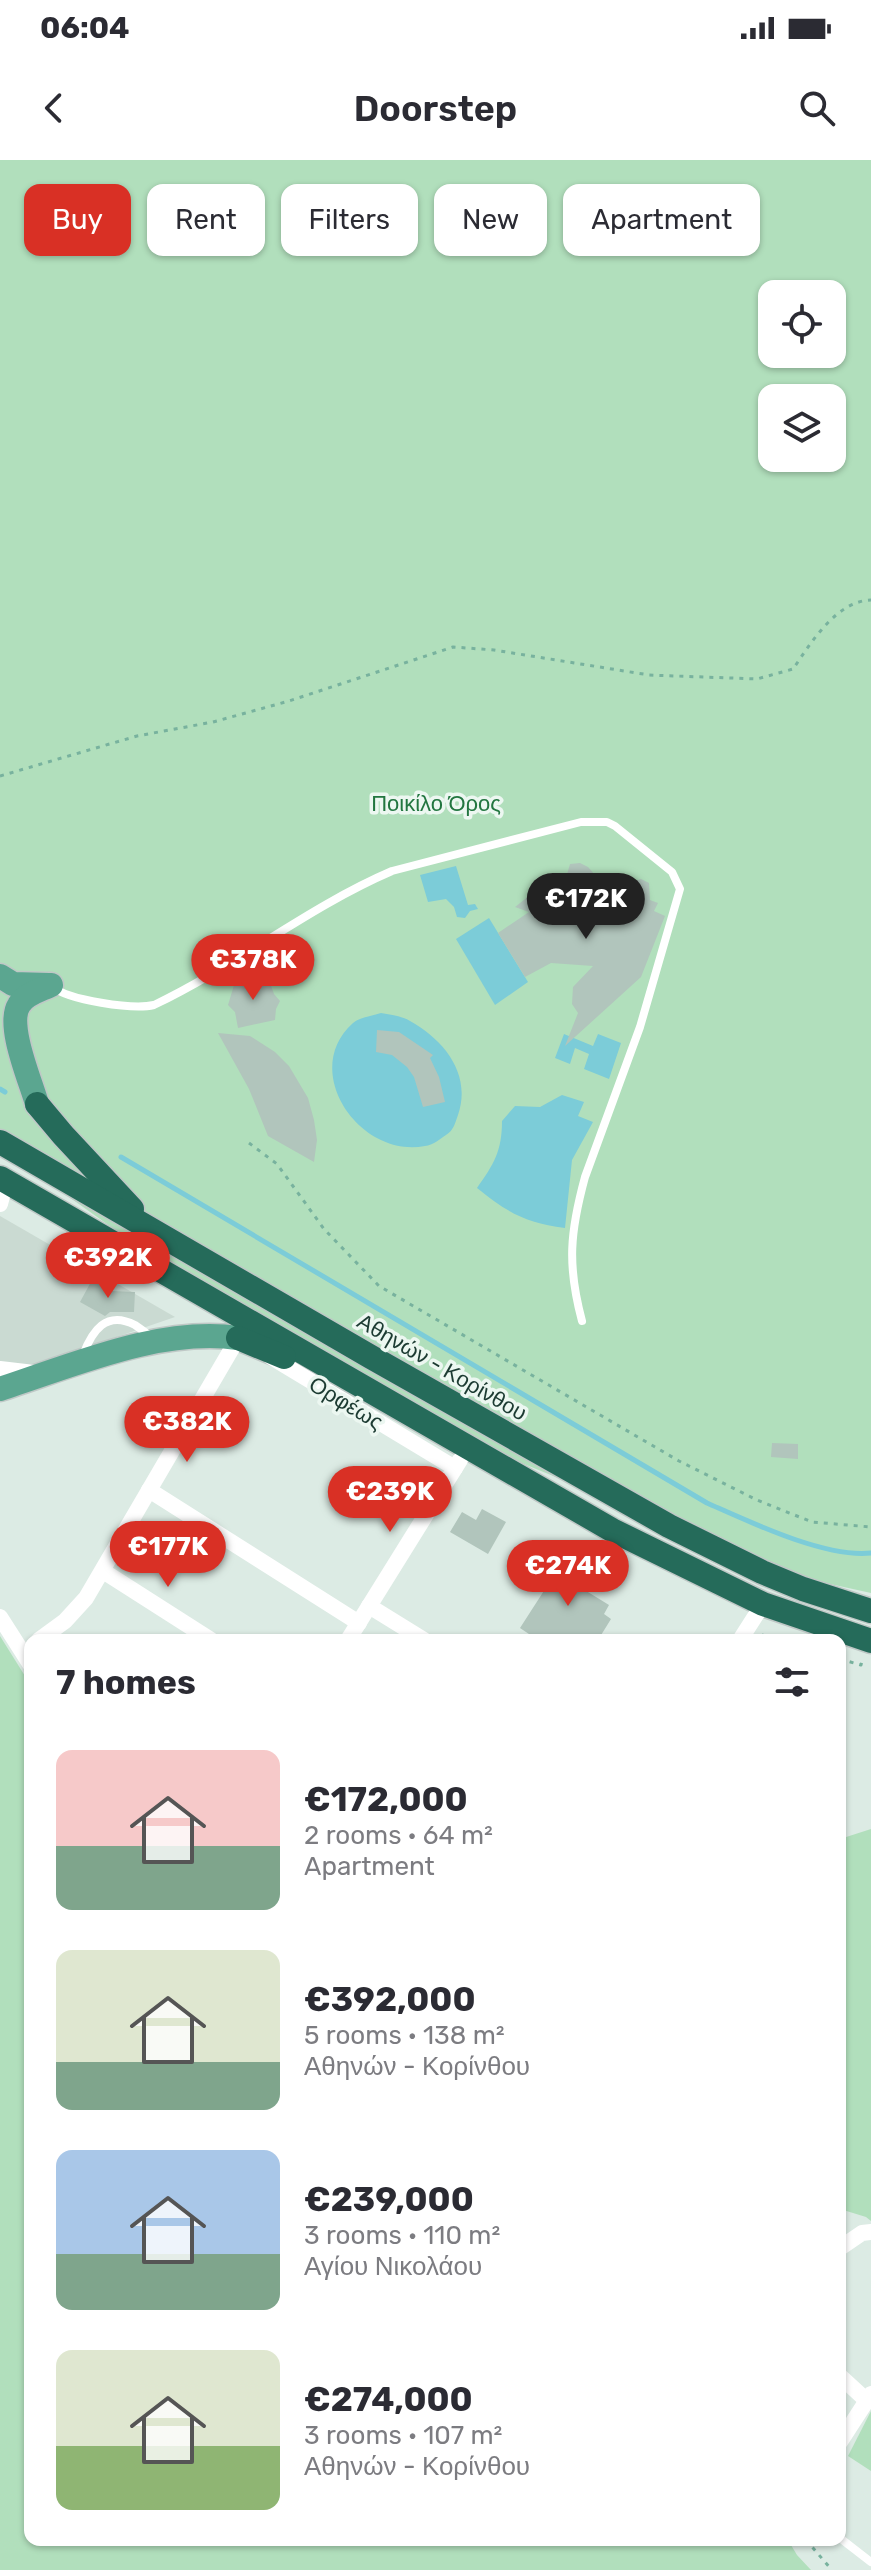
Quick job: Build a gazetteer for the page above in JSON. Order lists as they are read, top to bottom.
{
  "streets": {
    "highway": ["Αθηνών - Κορίνθου"],
    "street": ["Ορφέως"]
  },
  "parks": ["Ποικίλο Όρος"],
  "page": {
    "status": "06:04",
    "header": "Doorstep",
    "chip": [
      "Buy",
      "Rent",
      "Filters",
      "New",
      "Apartment"
    ],
    "price": [
      "€172K",
      "€378K",
      "€392K",
      "€382K",
      "€239K",
      "€177K",
      "€274K"
    ],
    "heading": "7 homes",
    "list": [
      {
        "name": "€172,000",
        "note": "2 rooms · 64 m² · Apartment"
      },
      {
        "name": "€392,000",
        "note": "5 rooms · 138 m² · Αθηνών - Κορίνθου"
      },
      {
        "name": "€239,000",
        "note": "3 rooms · 110 m² · Αγίου Νικολάου"
      },
      {
        "name": "€274,000",
        "note": "3 rooms · 107 m² · Αθηνών - Κορίνθου"
      }
    ]
  }
}
